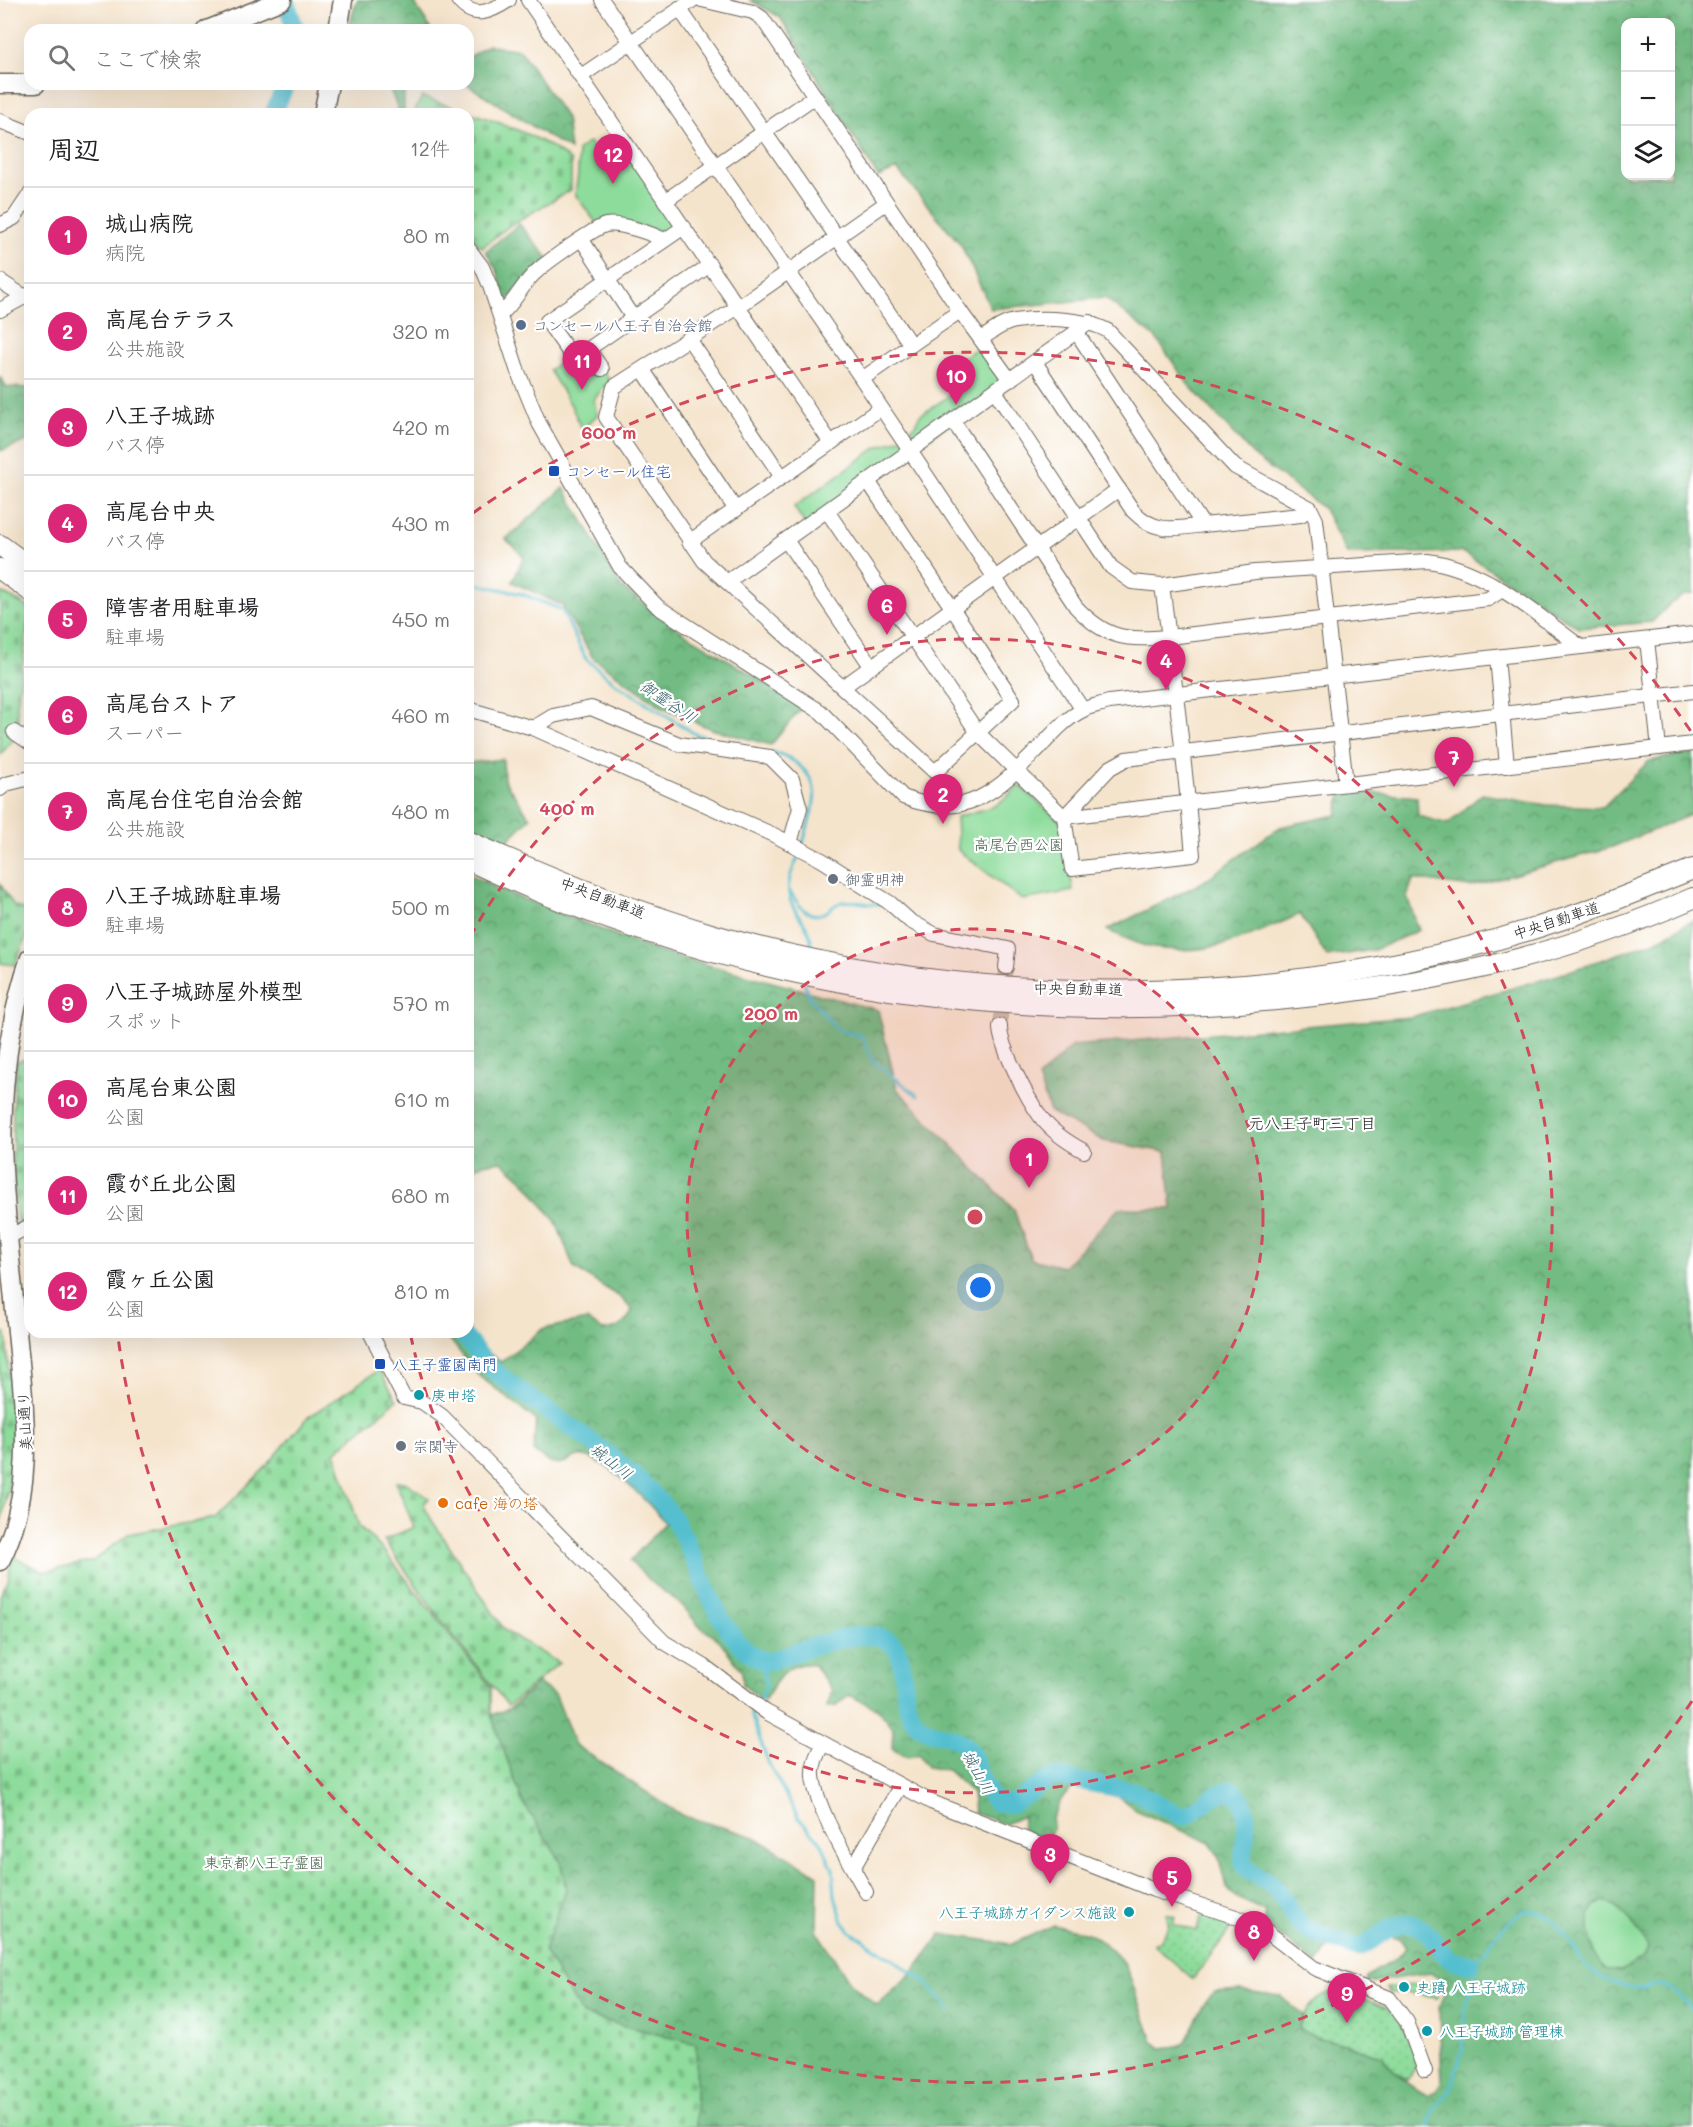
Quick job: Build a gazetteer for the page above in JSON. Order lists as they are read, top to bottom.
{
  "streets": {
    "highway": ["中央自動車道"],
    "main road": ["美山通り"]
  },
  "districts": ["元八王子町三丁目"],
  "water": ["御霊谷川", "城山川"],
  "parks": ["高尾台西公園", "東京都八王子霊園"],
  "places": {
    "other": [
      "コンセール八王子自治会館",
      "御霊明神",
      "庚申塔",
      "宗関寺",
      "cafe 海の塔",
      "八王子城跡ガイダンス施設",
      "史蹟 八王子城跡",
      "八王子城跡 管理棟"
    ],
    "transit": ["コンセール住宅", "八王子霊園南門"]
  },
  "page": {
    "map_buttons": ["+", "−"],
    "search": "ここで検索",
    "heading": ["周辺", "12件"],
    "pins": [
      "12",
      "11",
      "10",
      "6",
      "4",
      "7",
      "2",
      "1",
      "3",
      "5",
      "8",
      "9"
    ],
    "list": [
      {
        "mark": "1",
        "name": "城山病院",
        "note": "病院",
        "value": "80 m"
      },
      {
        "mark": "2",
        "name": "高尾台テラス",
        "note": "公共施設",
        "value": "320 m"
      },
      {
        "mark": "3",
        "name": "八王子城跡",
        "note": "バス停",
        "value": "420 m"
      },
      {
        "mark": "4",
        "name": "高尾台中央",
        "note": "バス停",
        "value": "430 m"
      },
      {
        "mark": "5",
        "name": "障害者用駐車場",
        "note": "駐車場",
        "value": "450 m"
      },
      {
        "mark": "6",
        "name": "高尾台ストア",
        "note": "スーパー",
        "value": "460 m"
      },
      {
        "mark": "7",
        "name": "高尾台住宅自治会館",
        "note": "公共施設",
        "value": "480 m"
      },
      {
        "mark": "8",
        "name": "八王子城跡駐車場",
        "note": "駐車場",
        "value": "500 m"
      },
      {
        "mark": "9",
        "name": "八王子城跡屋外模型",
        "note": "スポット",
        "value": "570 m"
      },
      {
        "mark": "10",
        "name": "高尾台東公園",
        "note": "公園",
        "value": "610 m"
      },
      {
        "mark": "11",
        "name": "霞が丘北公園",
        "note": "公園",
        "value": "680 m"
      },
      {
        "mark": "12",
        "name": "霞ヶ丘公園",
        "note": "公園",
        "value": "810 m"
      }
    ]
  },
  "rings": ["600 m", "400 m", "200 m"]
}
